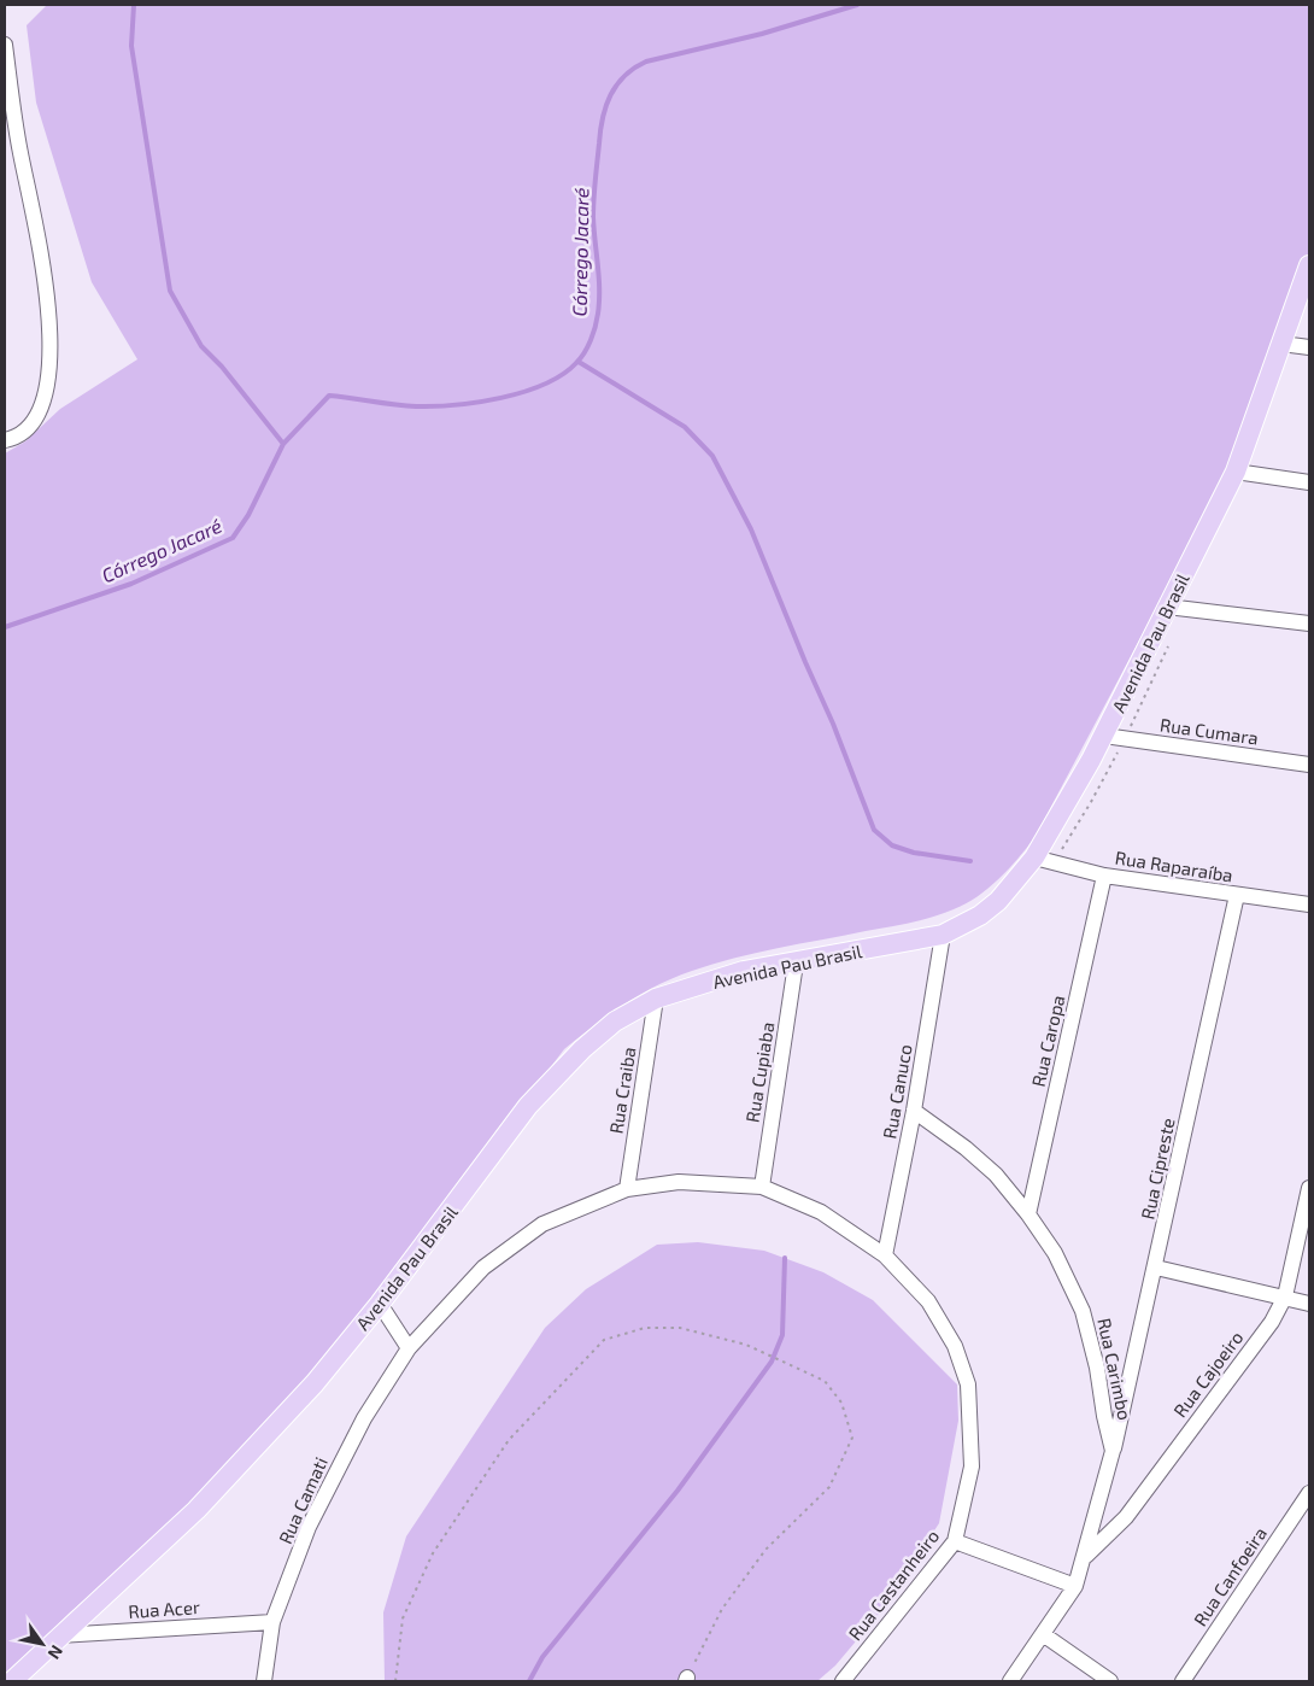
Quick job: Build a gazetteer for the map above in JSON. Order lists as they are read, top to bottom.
{
  "streets": {
    "main road": ["Avenida Pau Brasil"],
    "street": [
      "Rua Cumara",
      "Rua Raparaíba",
      "Rua Caropa",
      "Rua Cupiaba",
      "Rua Craiba",
      "Rua Canuco",
      "Rua Cipreste",
      "Rua Carimbo",
      "Rua Cajoeiro",
      "Rua Camati",
      "Rua Canfoeira",
      "Rua Castanheiro",
      "Rua Acer"
    ]
  },
  "crossings": [
    ["Avenida Pau Brasil", "Rua Cumara"],
    ["Avenida Pau Brasil", "Rua Raparaíba"],
    ["Avenida Pau Brasil", "Rua Cupiaba"],
    ["Avenida Pau Brasil", "Rua Craiba"],
    ["Avenida Pau Brasil", "Rua Canuco"],
    ["Avenida Pau Brasil", "Rua Acer"],
    ["Rua Raparaíba", "Rua Caropa"],
    ["Rua Raparaíba", "Rua Cipreste"],
    ["Rua Caropa", "Rua Carimbo"],
    ["Rua Cupiaba", "Rua Castanheiro"],
    ["Rua Craiba", "Rua Castanheiro"],
    ["Rua Canuco", "Rua Carimbo"],
    ["Rua Canuco", "Rua Castanheiro"],
    ["Rua Cipreste", "Rua Carimbo"],
    ["Rua Camati", "Rua Castanheiro"],
    ["Rua Camati", "Rua Acer"]
  ],
  "water": ["Córrego Jacaré"],
  "north": "bottom right"
}
